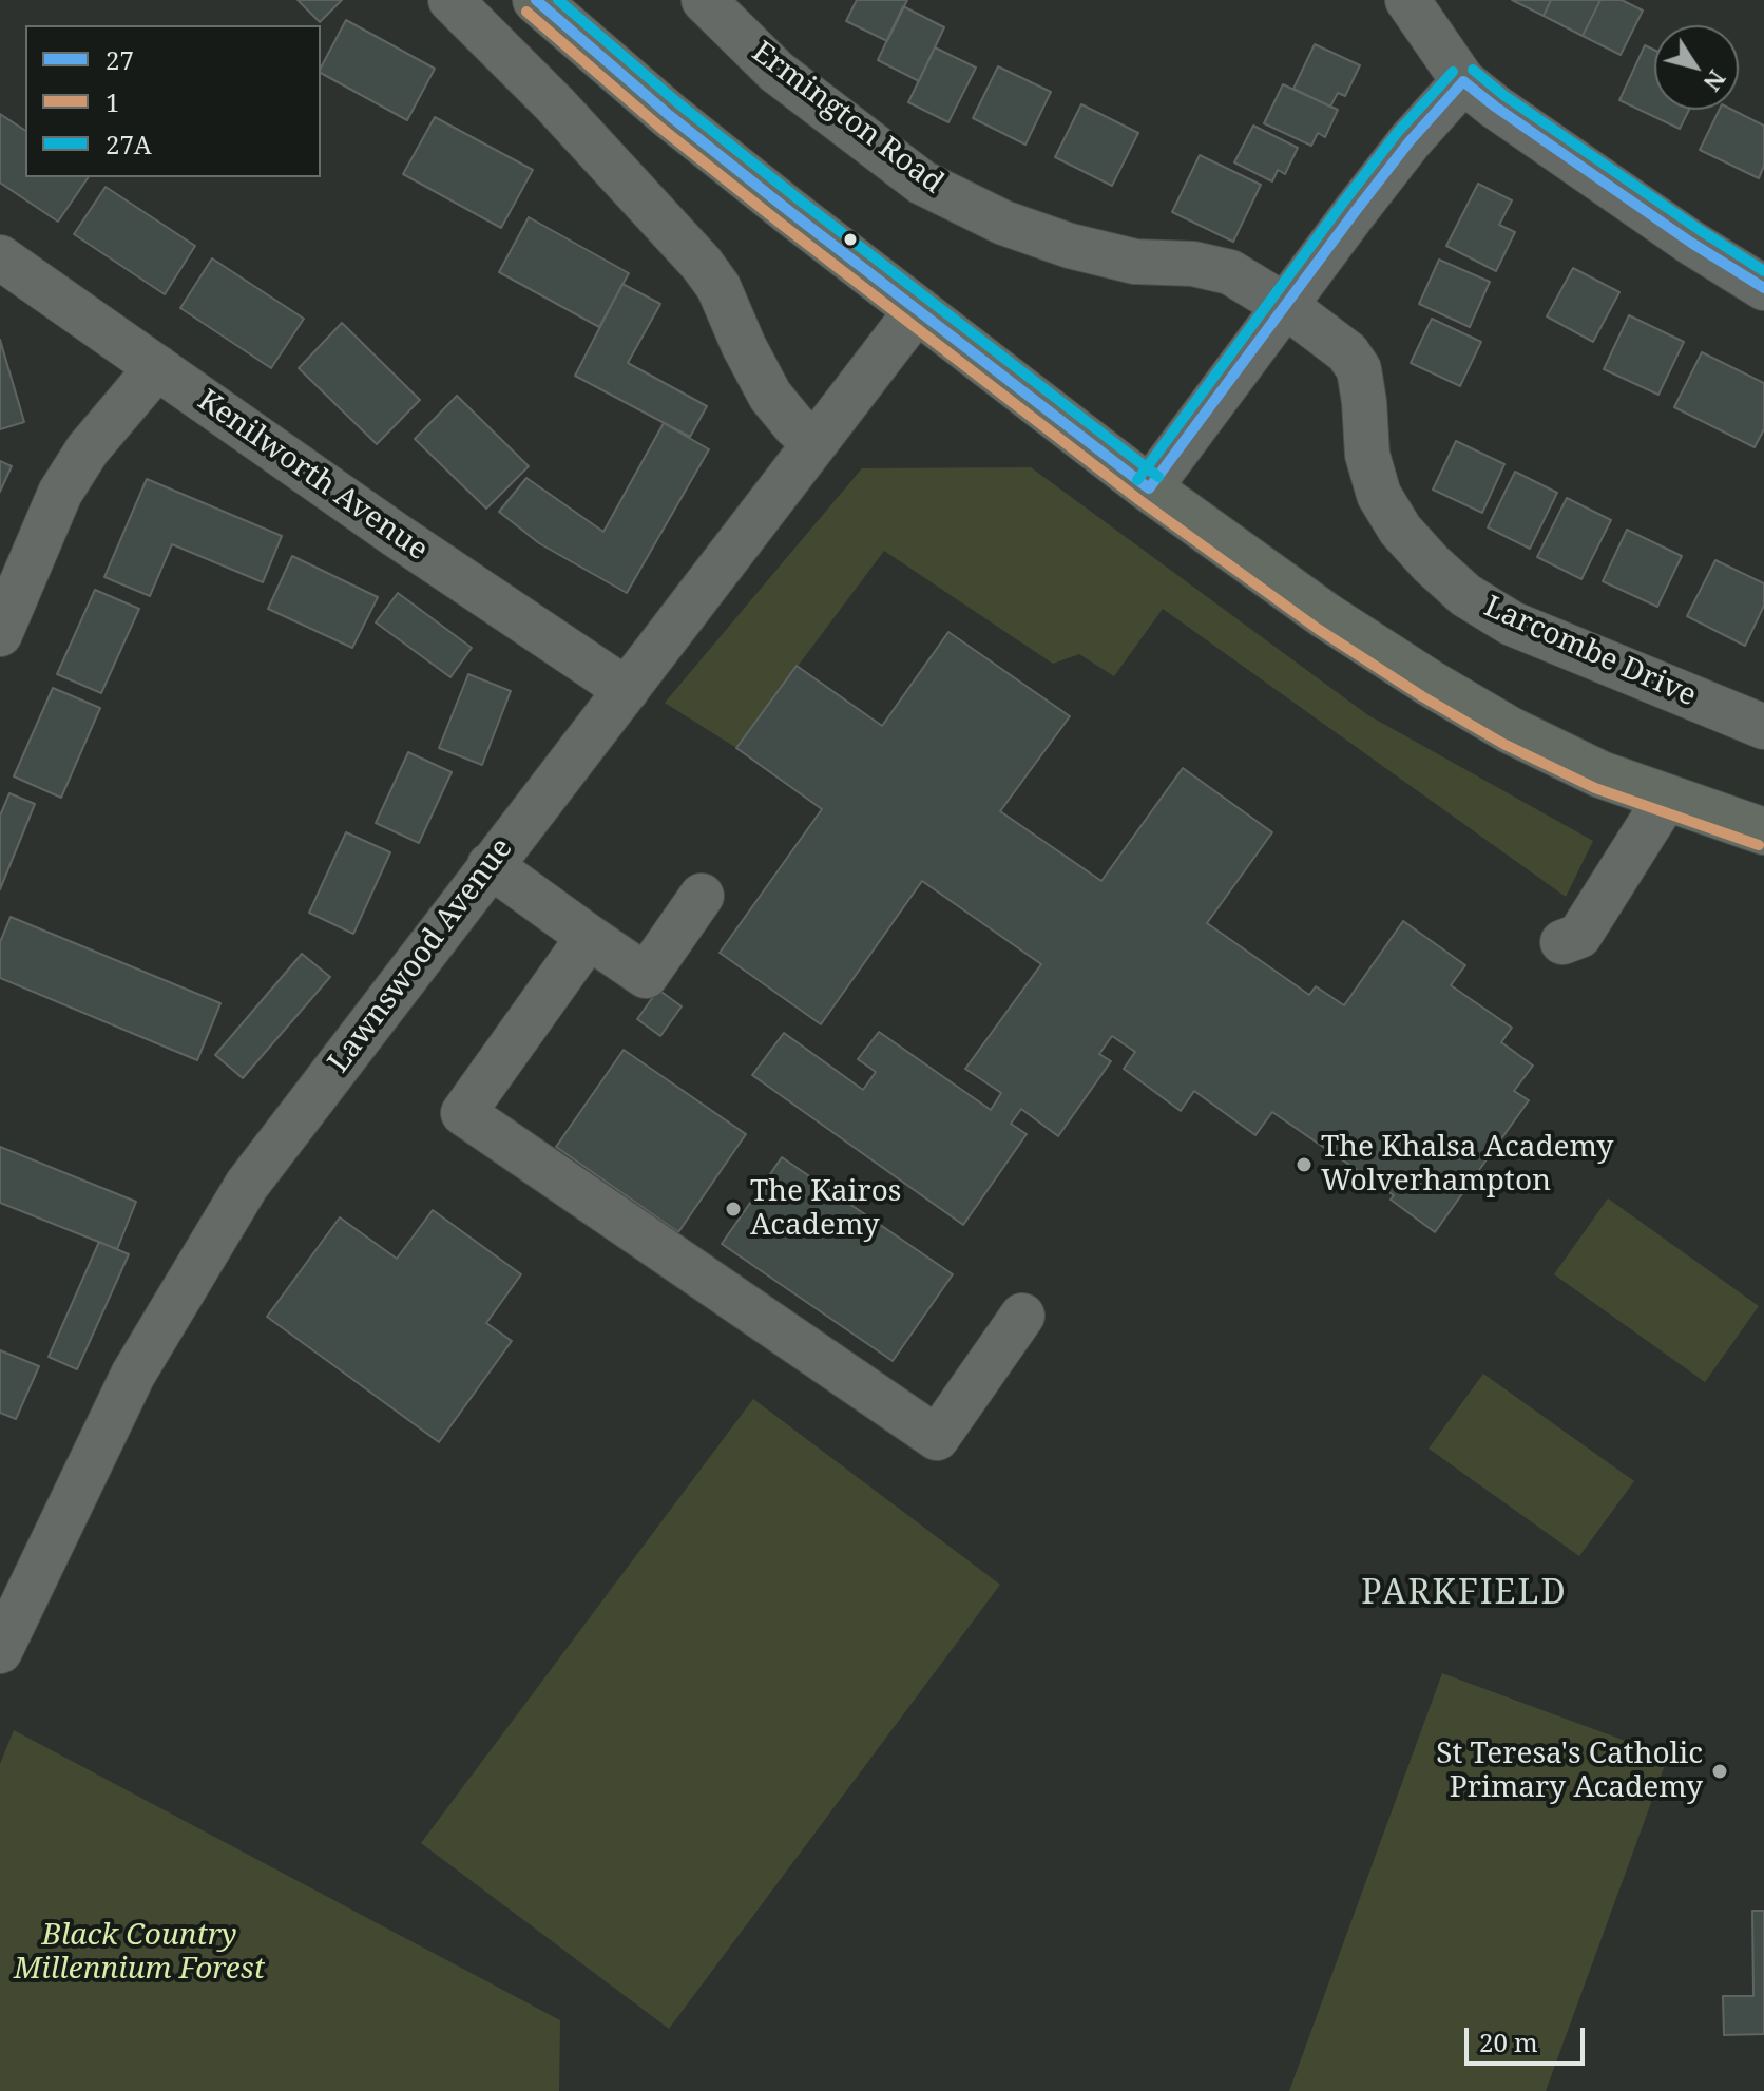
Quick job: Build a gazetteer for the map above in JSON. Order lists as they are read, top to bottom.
{
  "streets": {
    "street": [
      "Ermington Road",
      "Kenilworth Avenue",
      "Larcombe Drive",
      "Lawnswood Avenue"
    ]
  },
  "crossings": [
    ["Ermington Road", "Larcombe Drive"],
    ["Kenilworth Avenue", "Lawnswood Avenue"]
  ],
  "districts": ["PARKFIELD"],
  "parks": ["Black Country Millennium Forest"],
  "places": ["The Khalsa Academy Wolverhampton", "The Kairos Academy", "St Teresa's Catholic Primary Academy"],
  "lines": ["transit line 27", "transit line 27A", "transit line 1"],
  "legend": ["27", "1", "27A"],
  "scale_bar": "20 m",
  "north": "bottom right"
}
